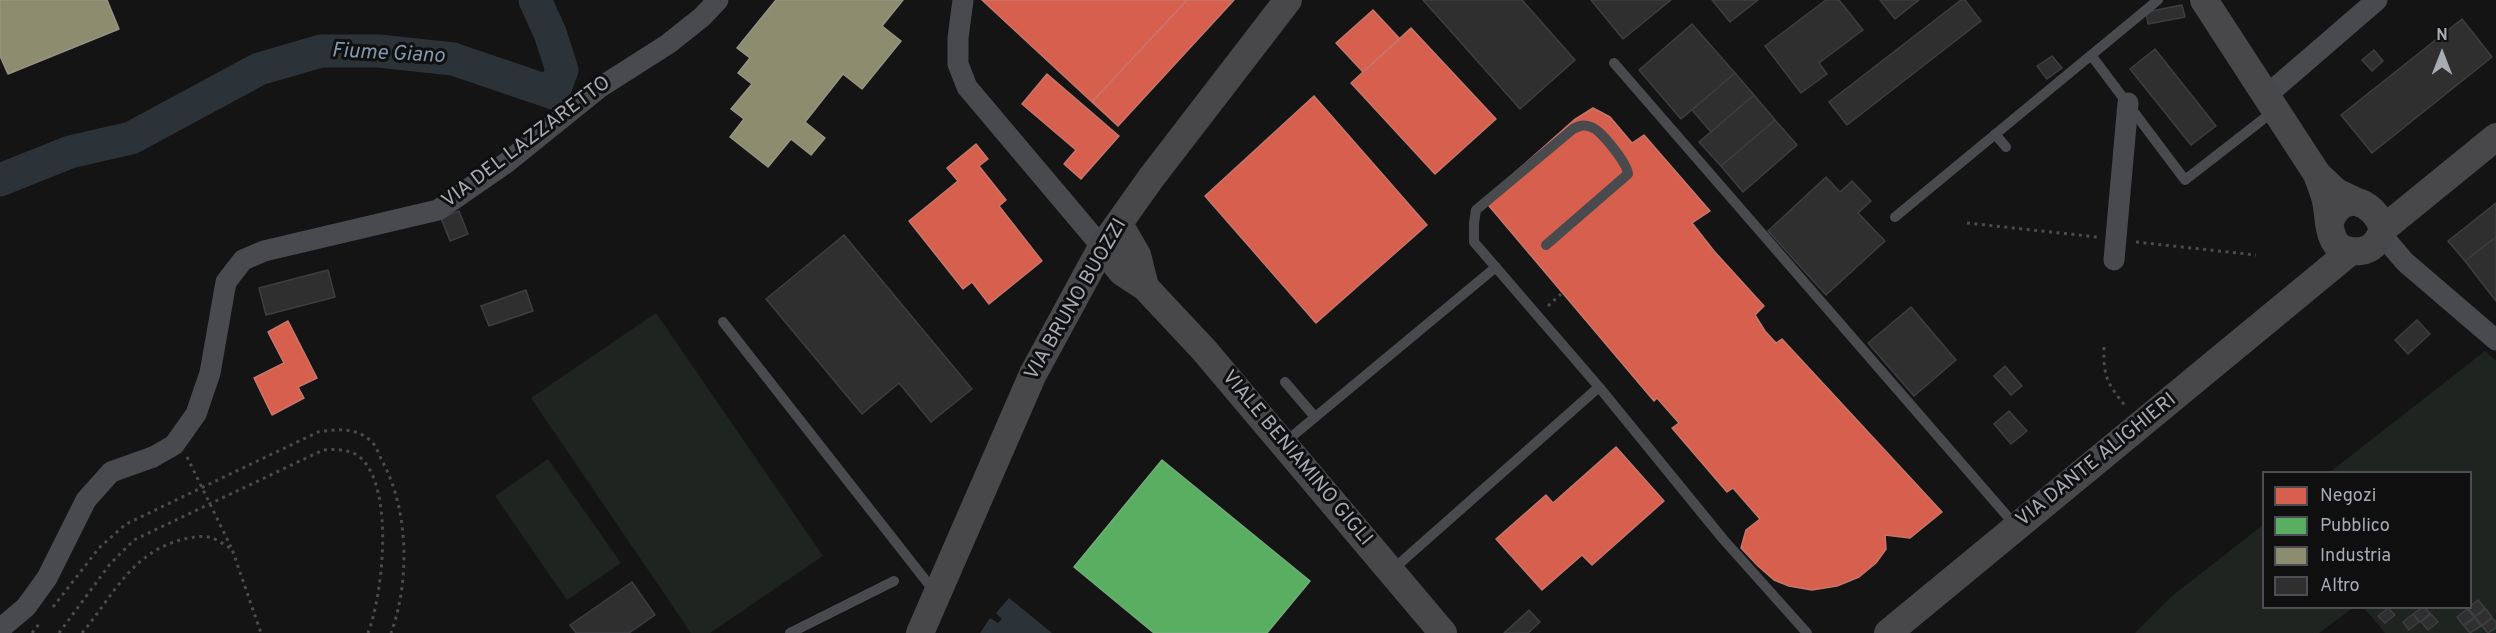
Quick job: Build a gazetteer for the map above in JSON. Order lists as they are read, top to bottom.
{
  "streets": {
    "street": [
      "VIA DEL LAZZARETTO",
      "VIA BRUNO BUOZZI",
      "VIALE BENIAMINO GIGLI",
      "VIA DANTE ALIGHIERI"
    ]
  },
  "crossings": [
    ["VIA BRUNO BUOZZI", "VIALE BENIAMINO GIGLI"]
  ],
  "water": ["Fiume Giano"],
  "legend": [
    "Negozi",
    "Pubblico",
    "Industria",
    "Altro"
  ],
  "north": "top"
}
